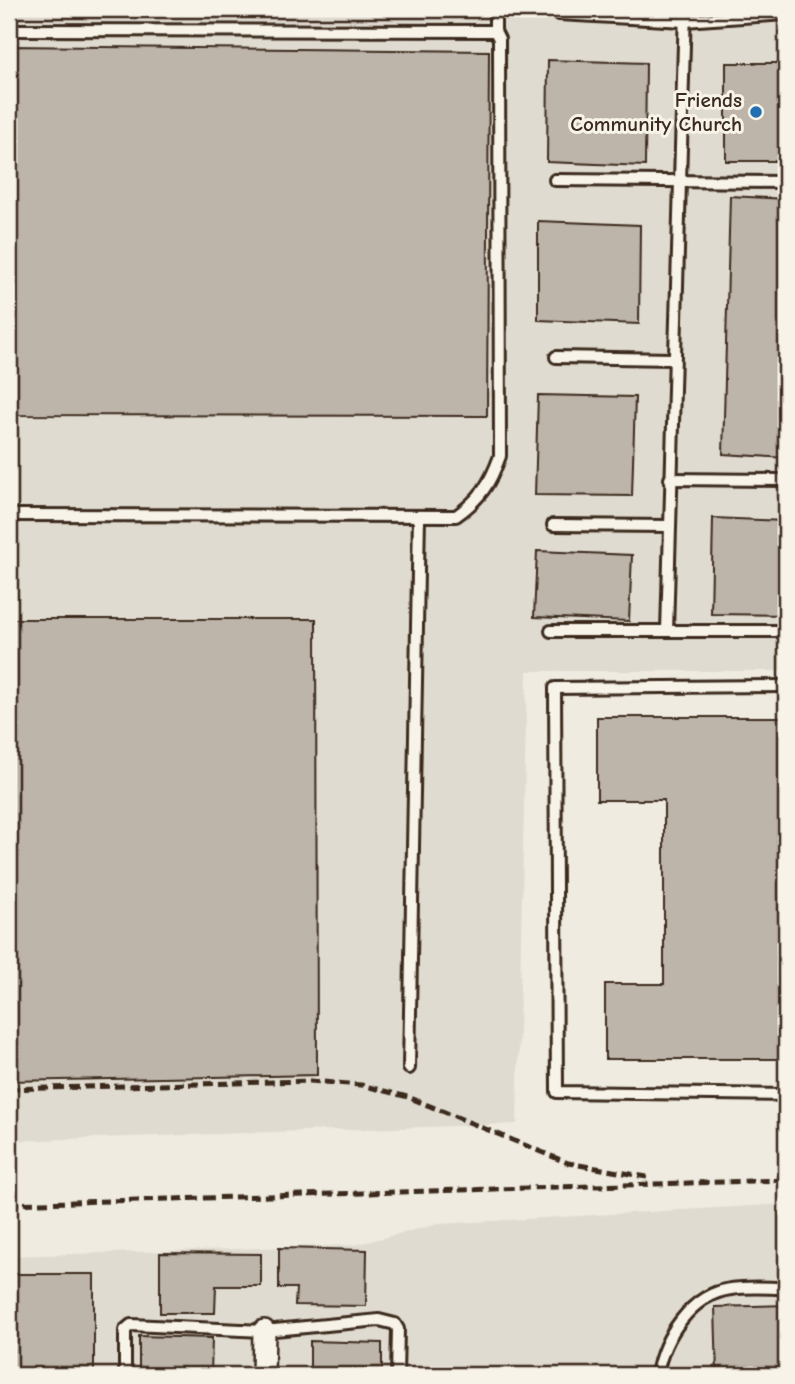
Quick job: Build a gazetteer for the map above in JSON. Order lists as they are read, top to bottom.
{
  "places": ["Friends Community Church"]
}
